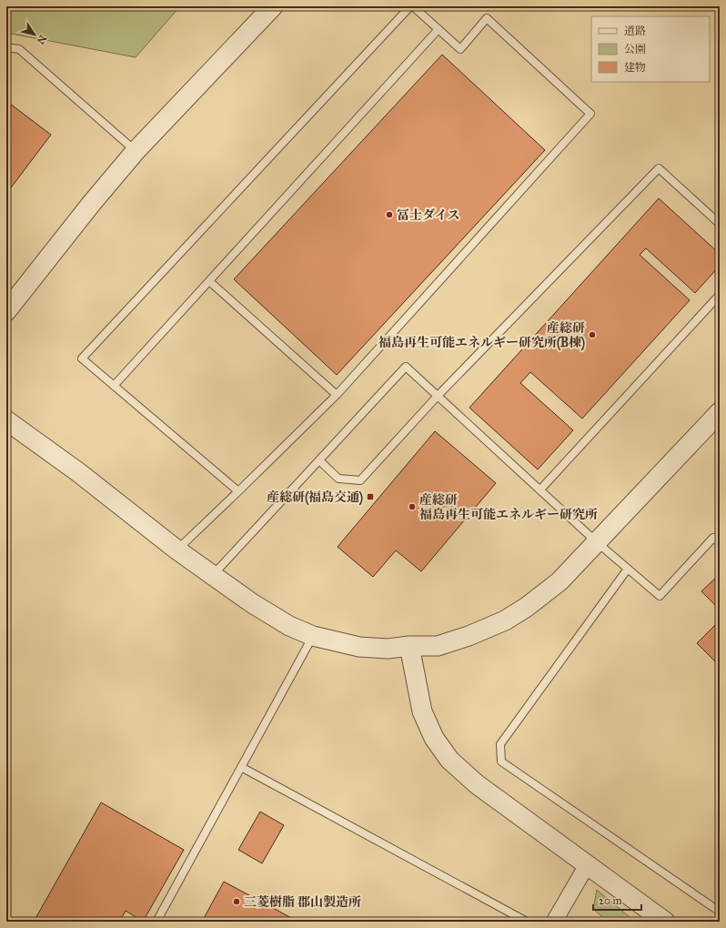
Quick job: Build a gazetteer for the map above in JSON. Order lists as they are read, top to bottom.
{
  "places": {
    "other": [
      "冨士ダイス",
      "産総研 福島再生可能エネルギー研究所(B棟)",
      "産総研 福島再生可能エネルギー研究所",
      "三菱樹脂 郡山製造所"
    ],
    "transit": ["産総研(福島交通)"]
  },
  "legend": ["道路", "公園", "建物"],
  "scale_bar": "20 m",
  "north": "bottom right"
}
